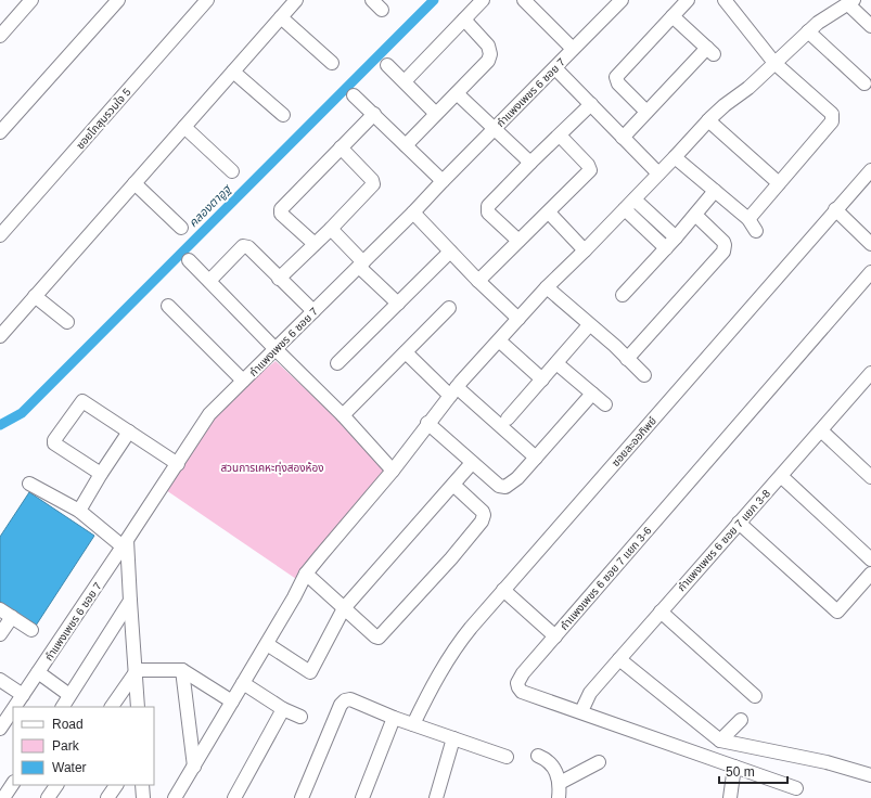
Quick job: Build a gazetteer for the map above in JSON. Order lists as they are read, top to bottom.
{
  "streets": {
    "street": [
      "กำแพงเพชร 6 ซอย 7",
      "ซอยโกสุมรวมใจ 5",
      "ซอยละออทิพย์",
      "กำแพงเพชร 6 ซอย 7 แยก 3-8",
      "กำแพงเพชร 6 ซอย 7 แยก 3-6"
    ]
  },
  "crossings": [
    ["กำแพงเพชร 6 ซอย 7 แยก 3-8", "กำแพงเพชร 6 ซอย 7 แยก 3-6"]
  ],
  "water": ["คลองตาอูฐ"],
  "parks": ["สวนการเคหะทุ่งสองห้อง"],
  "legend": ["Road", "Park", "Water"],
  "scale_bar": "50 m"
}
